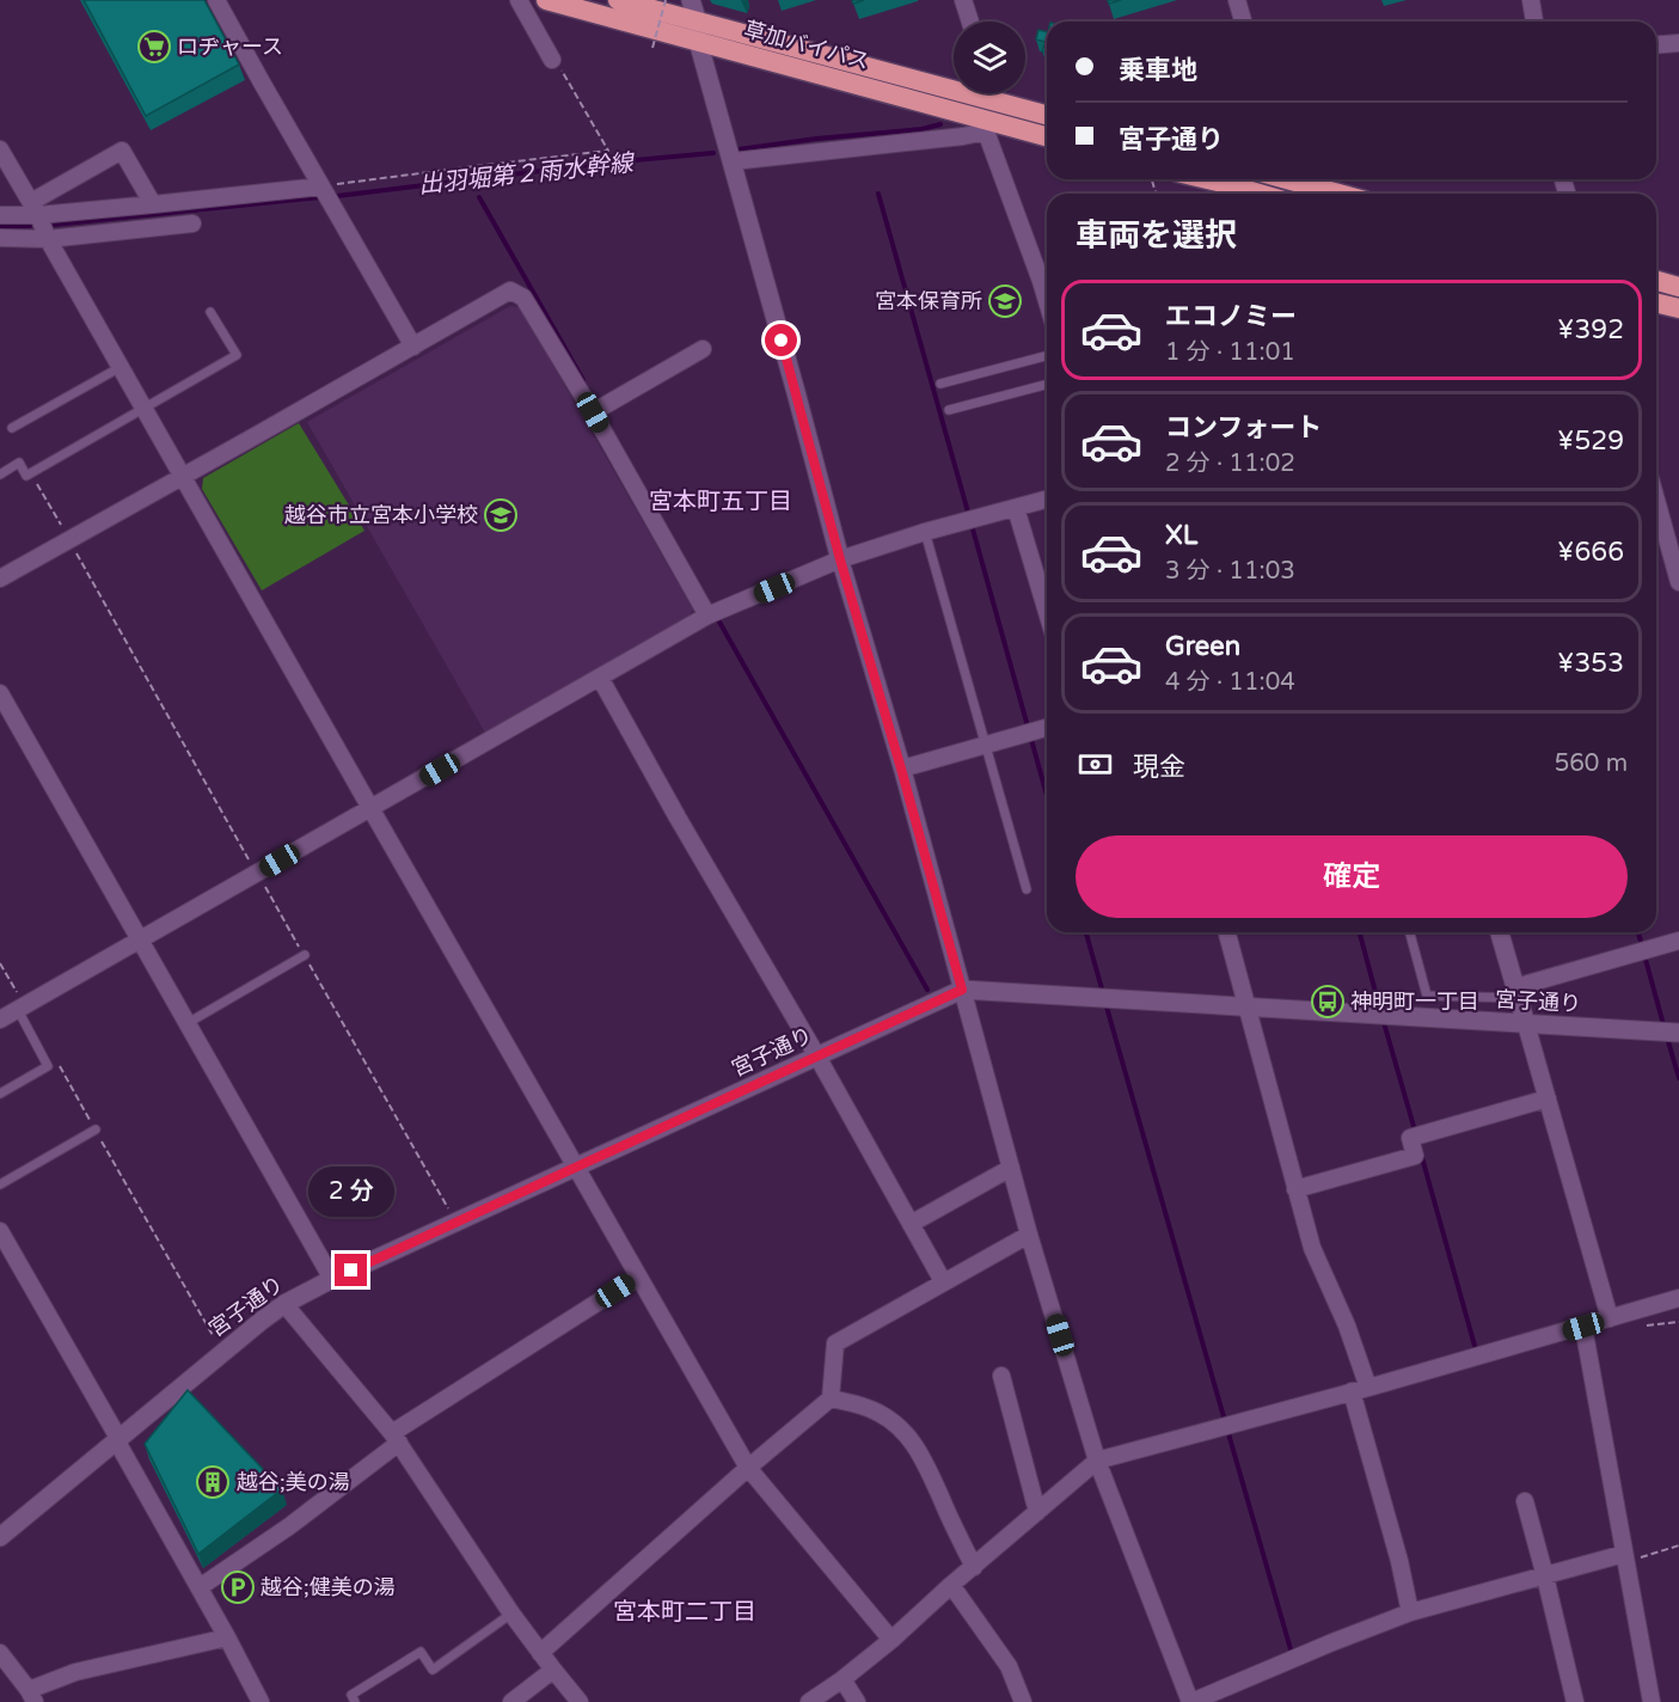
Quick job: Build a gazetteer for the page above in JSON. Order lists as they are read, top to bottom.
{
  "streets": {
    "highway": ["草加バイパス"],
    "street": ["宮子通り"]
  },
  "districts": ["宮本町五丁目", "宮本町二丁目"],
  "water": ["出羽堀第２雨水幹線"],
  "places": {
    "supermarket": ["ロヂャース"],
    "school or university": ["宮本保育所", "越谷市立宮本小学校"],
    "bus stop": ["神明町一丁目"],
    "building": ["越谷;美の湯"],
    "parking": ["越谷;健美の湯"]
  },
  "page": {
    "banner": ["乗車地", "宮子通り"],
    "heading": "車両を選択",
    "list": [
      {
        "name": "エコノミー",
        "note": "1 分 · 11:01",
        "value": "¥392"
      },
      {
        "name": "コンフォート",
        "note": "2 分 · 11:02",
        "value": "¥529"
      },
      {
        "name": "XL",
        "note": "3 分 · 11:03",
        "value": "¥666"
      },
      {
        "name": "Green",
        "note": "4 分 · 11:04",
        "value": "¥353"
      }
    ],
    "pay": ["現金", "560 m"],
    "buttons": "確定",
    "bubble": "2 分"
  }
}
